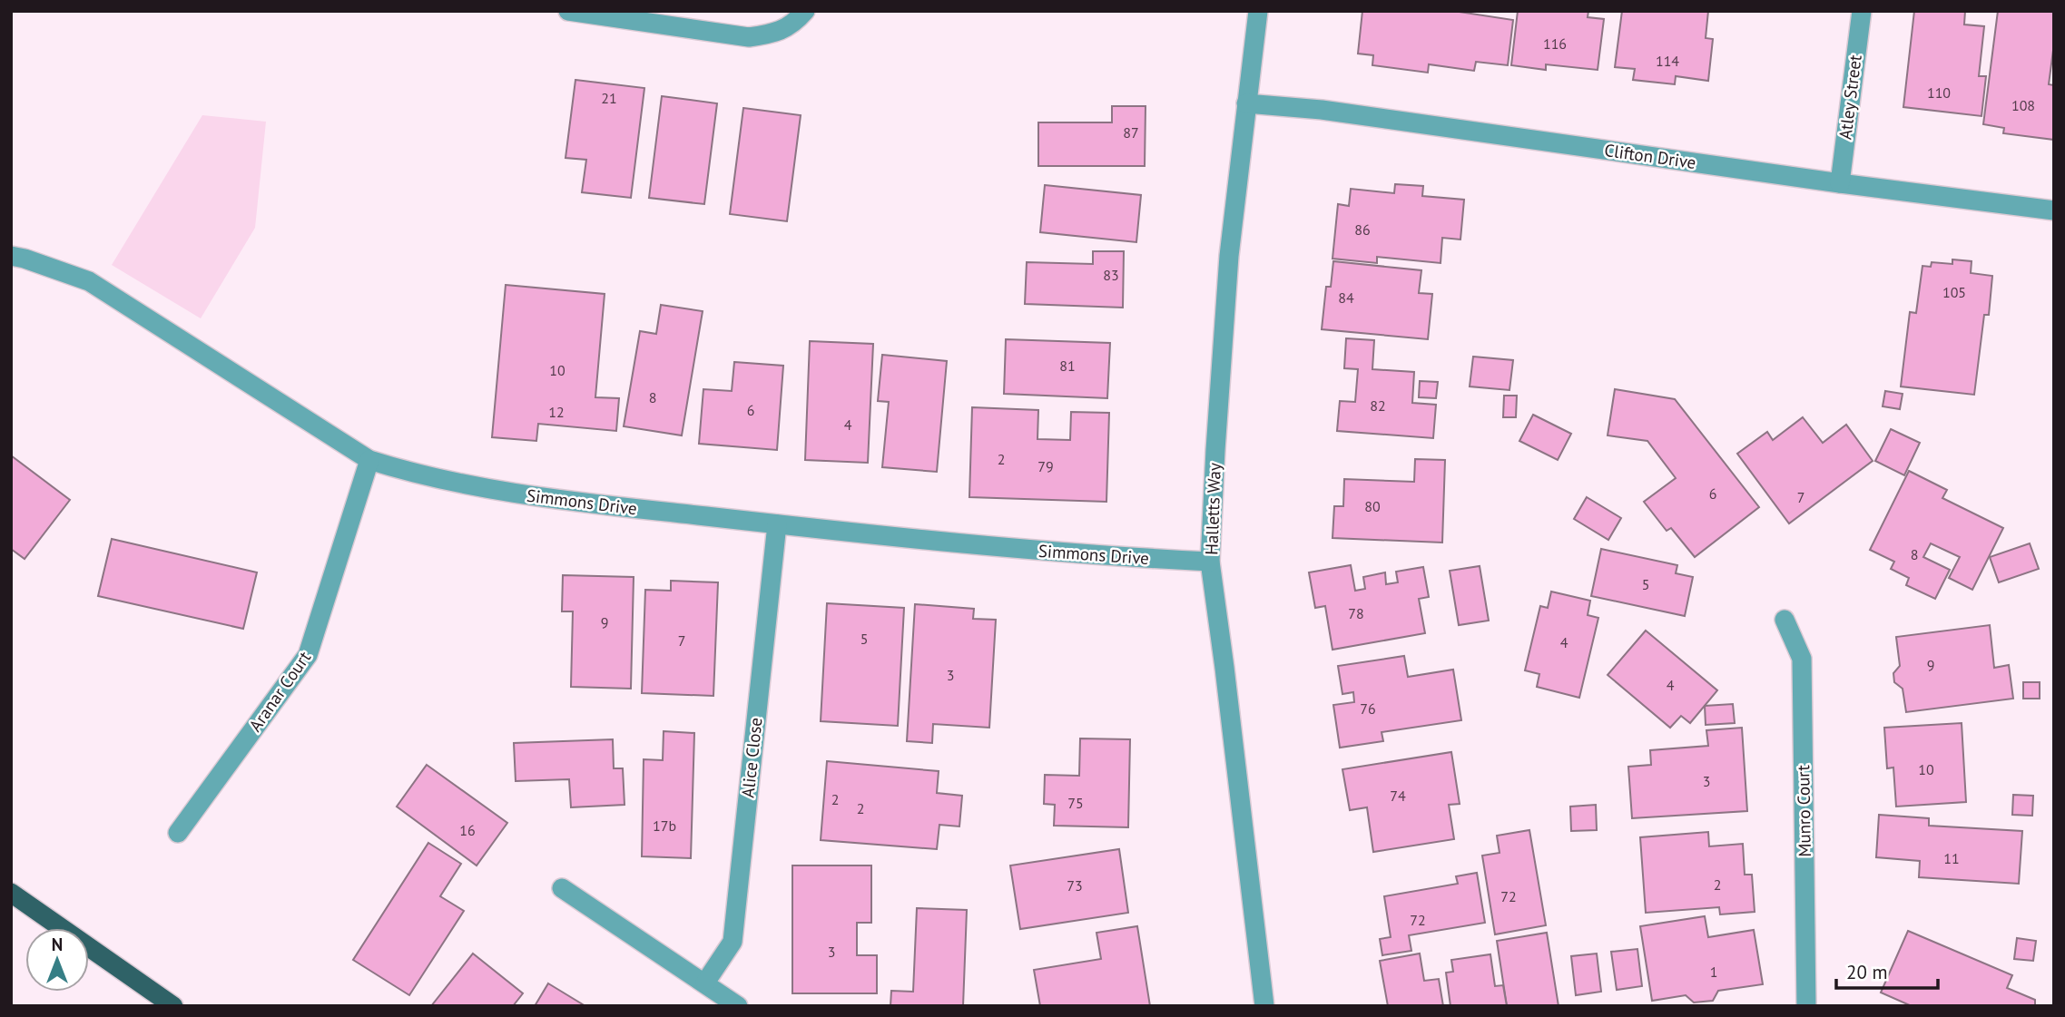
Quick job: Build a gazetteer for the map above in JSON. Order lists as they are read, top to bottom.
{
  "streets": {
    "street": [
      "Atley Street",
      "Clifton Drive",
      "Simmons Drive",
      "Halletts Way",
      "Aranar Court",
      "Alice Close",
      "Munro Court"
    ]
  },
  "crossings": [
    ["Atley Street", "Clifton Drive"],
    ["Clifton Drive", "Halletts Way"],
    ["Simmons Drive", "Halletts Way"],
    ["Simmons Drive", "Aranar Court"],
    ["Simmons Drive", "Alice Close"]
  ],
  "house_numbers": [
    "116",
    "114",
    "110",
    "21",
    "108",
    "87",
    "86",
    "83",
    "105",
    "84",
    "81",
    "10",
    "8",
    "82",
    "6",
    "12",
    "4",
    "2",
    "79",
    "6",
    "7",
    "80",
    "8",
    "5",
    "78",
    "9",
    "5",
    "7",
    "4",
    "9",
    "3",
    "4",
    "76",
    "10",
    "3",
    "74",
    "2",
    "75",
    "2",
    "17b",
    "16",
    "11",
    "2",
    "73",
    "72",
    "72",
    "3",
    "1"
  ],
  "scale_bar": "20 m",
  "north": "top"
}
